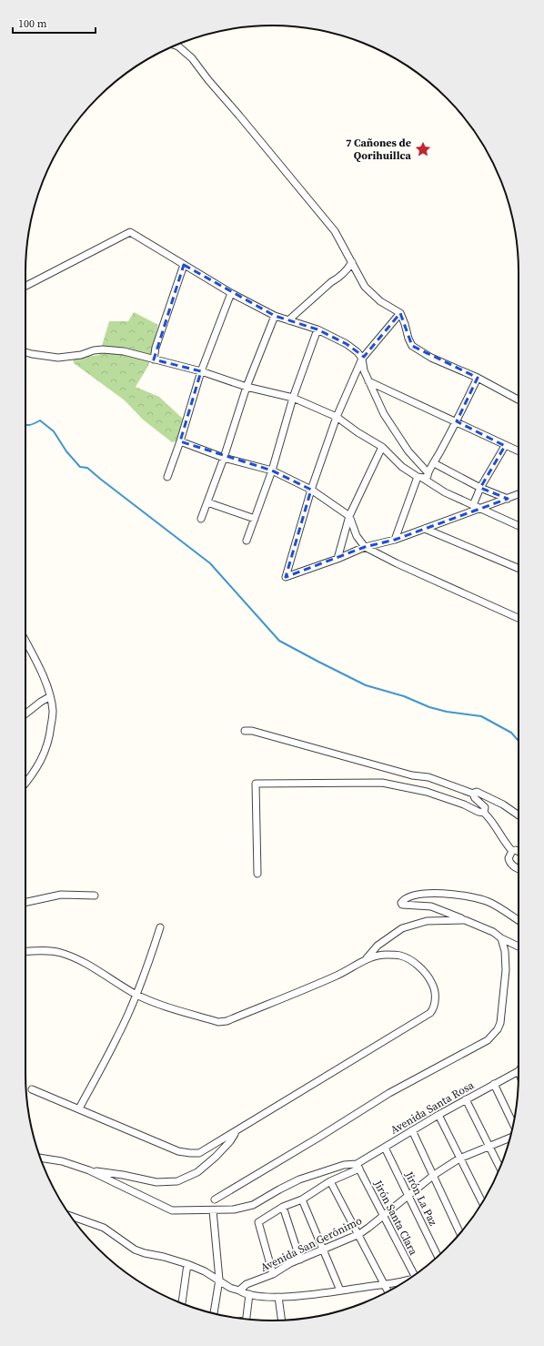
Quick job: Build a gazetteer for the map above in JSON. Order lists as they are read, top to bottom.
{
  "streets": {
    "street": [
      "Avenida Santa Rosa",
      "Jirón La Paz",
      "Jirón Santa Clara",
      "Avenida San Gerónimo"
    ]
  },
  "crossings": [
    ["Avenida Santa Rosa", "Jirón La Paz"],
    ["Avenida Santa Rosa", "Jirón Santa Clara"],
    ["Avenida Santa Rosa", "Avenida San Gerónimo"],
    ["Jirón La Paz", "Avenida San Gerónimo"],
    ["Jirón Santa Clara", "Avenida San Gerónimo"]
  ],
  "places": {
    "place": ["7 Cañones de Qorihuillca"]
  },
  "scale_bar": "100 m"
}
